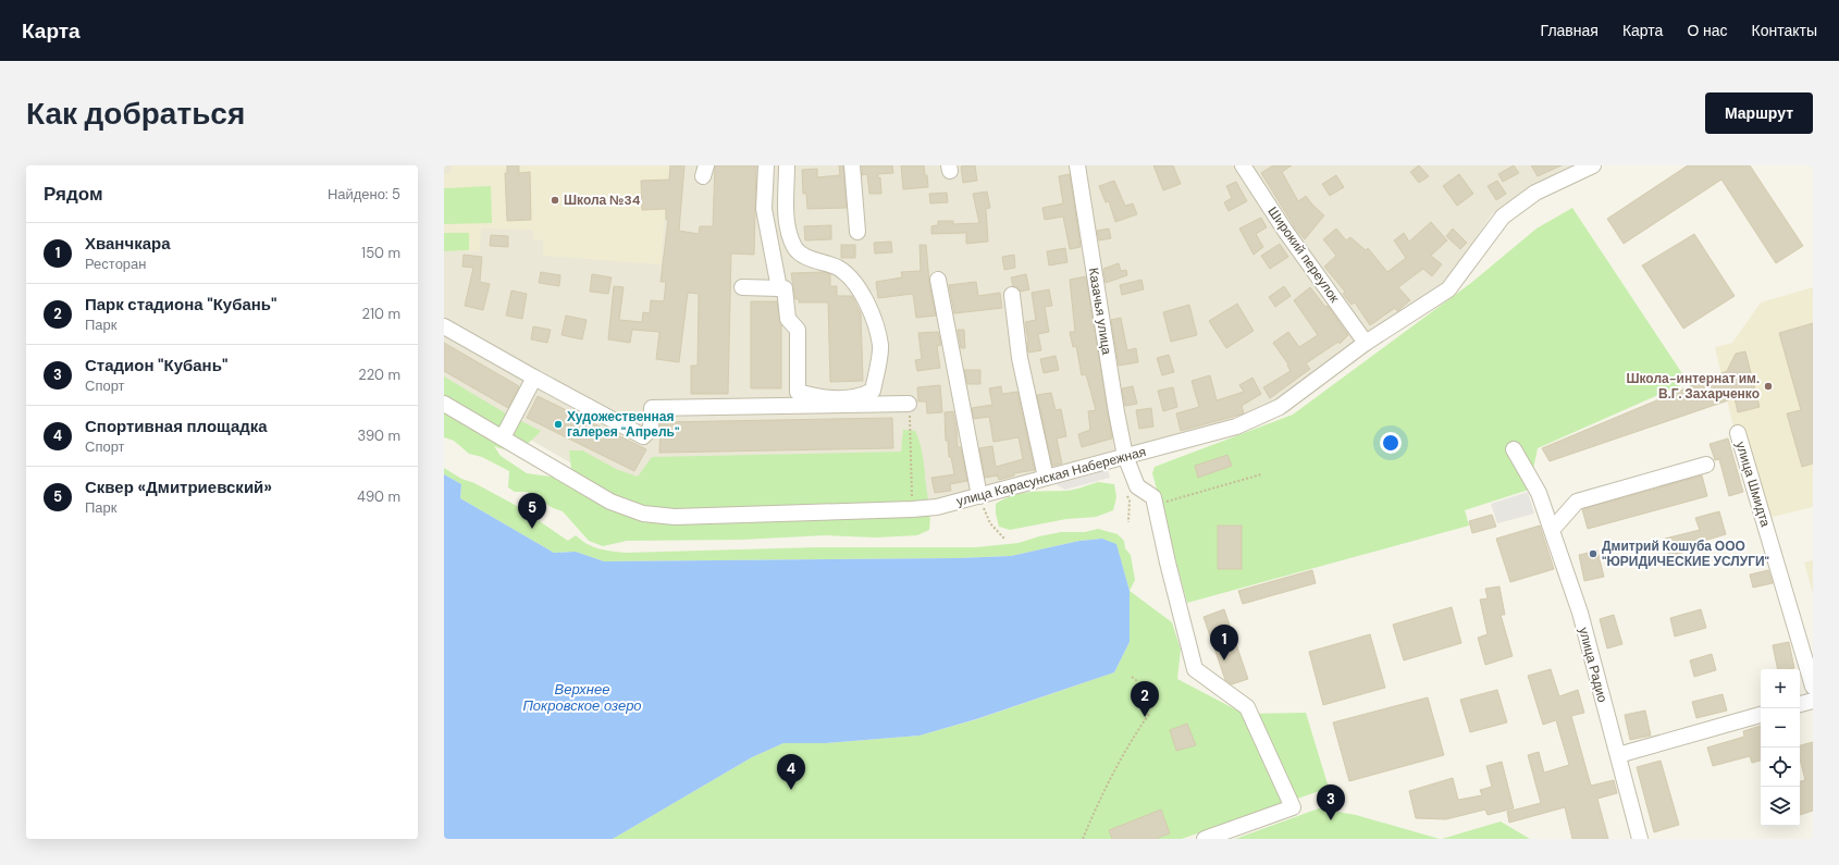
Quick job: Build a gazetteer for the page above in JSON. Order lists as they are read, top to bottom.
{
  "streets": {
    "street": [
      "Широкий переулок",
      "Казачья улица",
      "улица Карасунская Набережная",
      "улица Шмидта",
      "улица Радио"
    ]
  },
  "crossings": [
    ["Широкий переулок", "улица Карасунская Набережная"],
    ["Казачья улица", "улица Карасунская Набережная"]
  ],
  "water": ["Верхнее Покровское озеро"],
  "places": [
    "Школа №34",
    "Школа-интернат им. В.Г. Захарченко",
    "Художественная галерея \"Апрель\"",
    "Дмитрий Кошуба ООО \"ЮРИДИЧЕСКИЕ УСЛУГИ\""
  ],
  "page": {
    "header": "Карта",
    "nav": [
      "Главная",
      "Карта",
      "О нас",
      "Контакты"
    ],
    "buttons": "Маршрут",
    "title": "Как добраться",
    "heading": ["Рядом", "Найдено: 5"],
    "list": [
      {
        "mark": "1",
        "name": "Хванчкара",
        "note": "Ресторан",
        "value": "150 m"
      },
      {
        "mark": "2",
        "name": "Парк стадиона \"Кубань\"",
        "note": "Парк",
        "value": "210 m"
      },
      {
        "mark": "3",
        "name": "Стадион \"Кубань\"",
        "note": "Спорт",
        "value": "220 m"
      },
      {
        "mark": "4",
        "name": "Спортивная площадка",
        "note": "Спорт",
        "value": "390 m"
      },
      {
        "mark": "5",
        "name": "Сквер «Дмитриевский»",
        "note": "Парк",
        "value": "490 m"
      }
    ],
    "pins": [
      "5",
      "1",
      "2",
      "4",
      "3"
    ],
    "map_buttons": ["+", "−"]
  }
}
